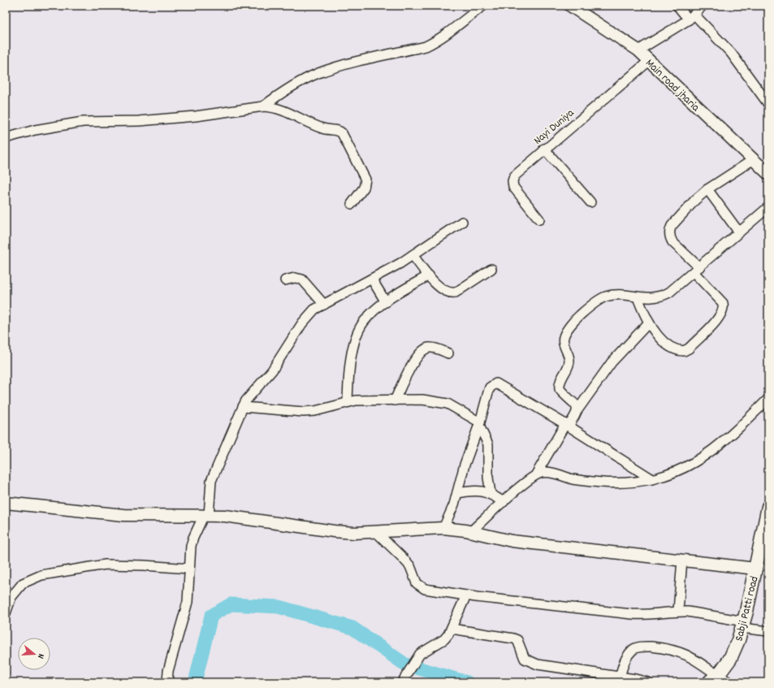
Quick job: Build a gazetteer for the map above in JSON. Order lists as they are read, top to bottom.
{
  "streets": {
    "main road": ["Sabji Patti road"],
    "street": ["Main road jharia", "Nayi Duniya"]
  },
  "crossings": [
    ["Main road jharia", "Nayi Duniya"]
  ],
  "north": "right"
}
